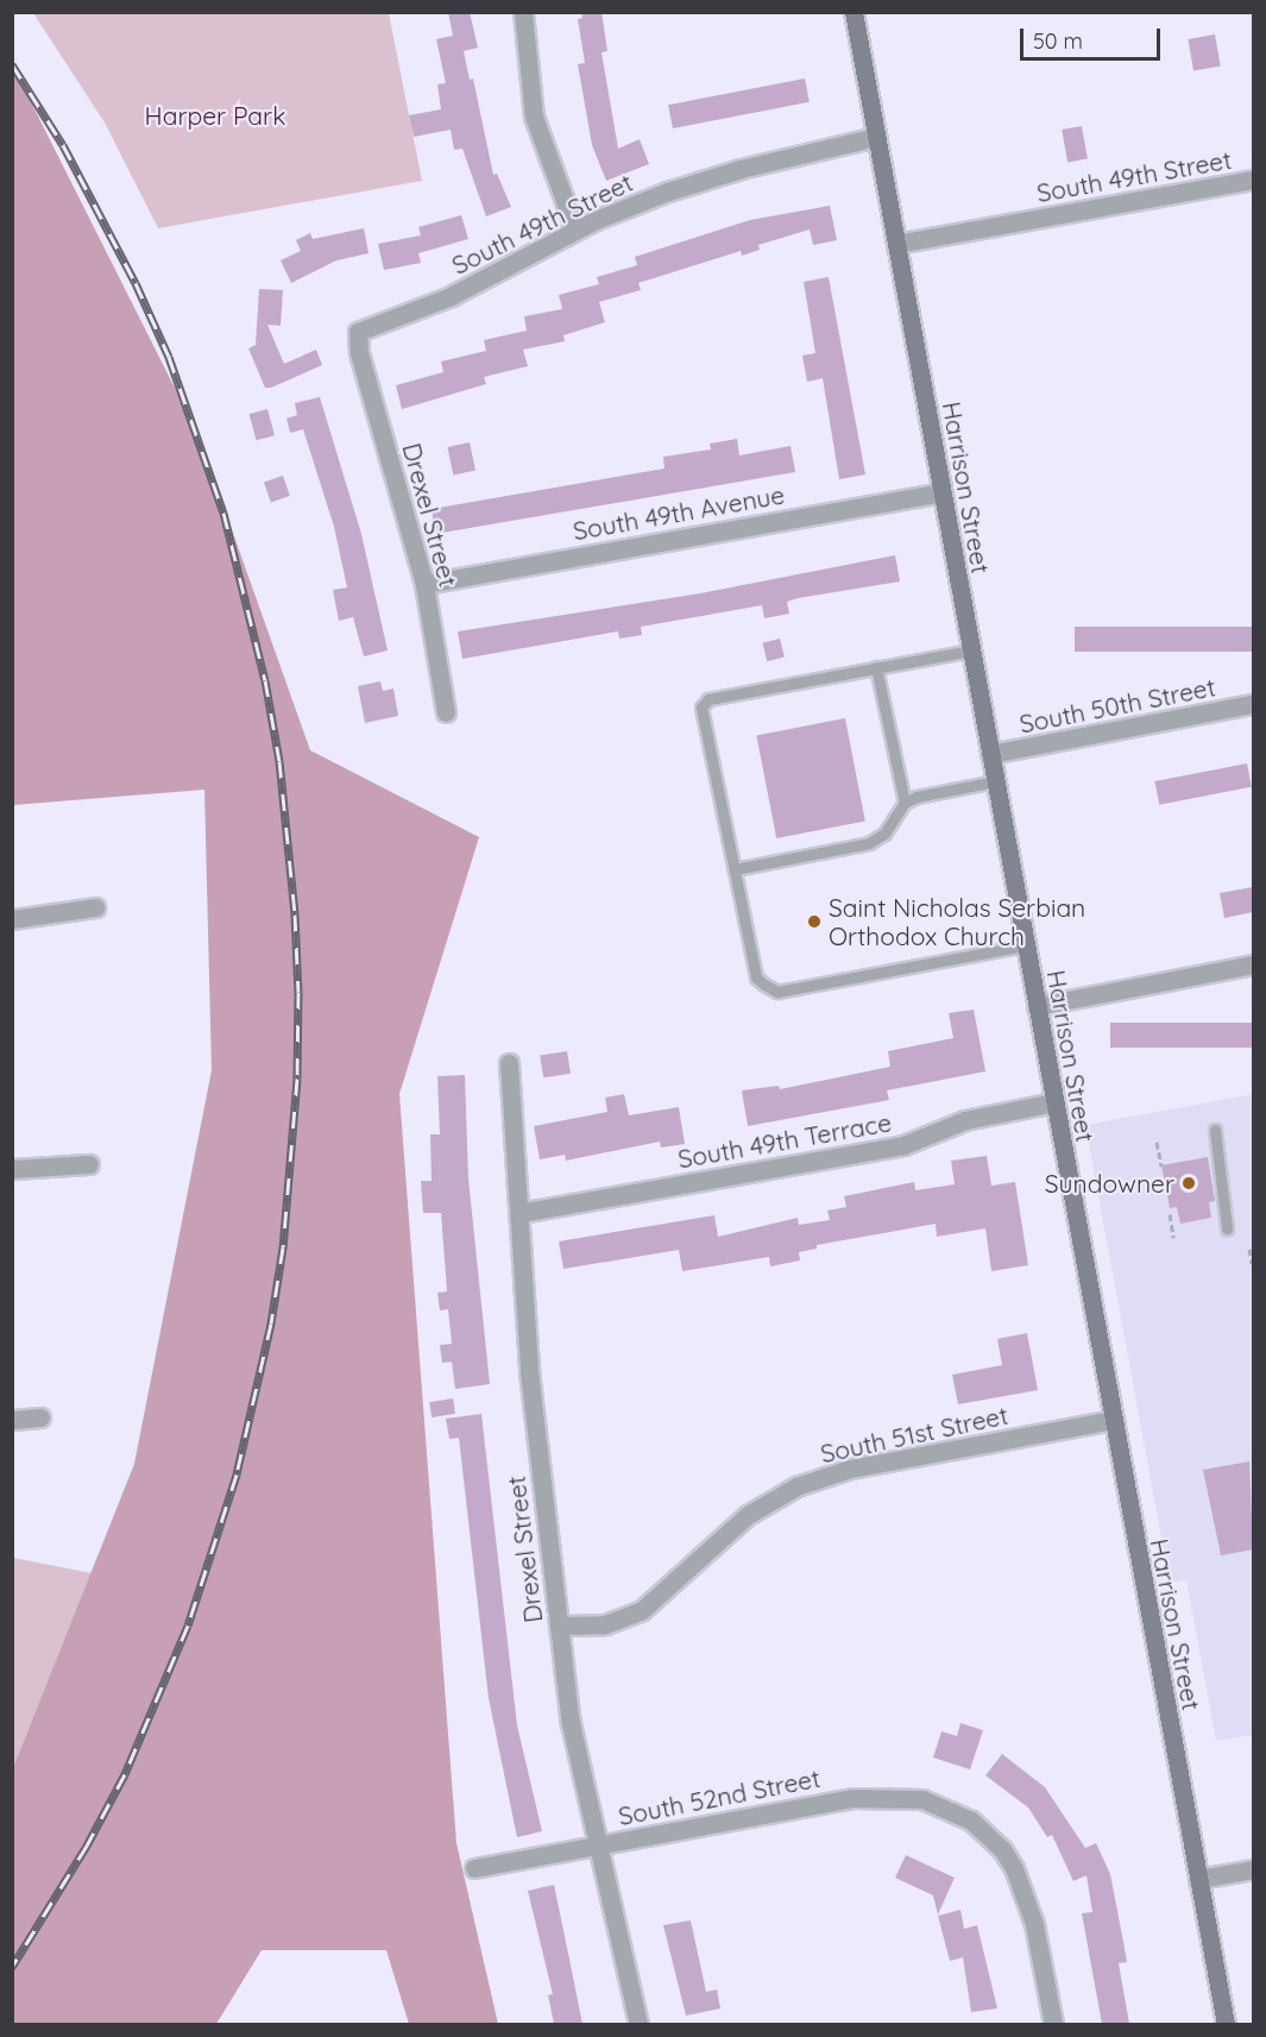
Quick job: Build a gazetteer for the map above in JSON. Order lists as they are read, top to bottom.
{
  "streets": {
    "main road": ["Harrison Street"],
    "street": [
      "South 49th Street",
      "South 49th Avenue",
      "Drexel Street",
      "South 50th Street",
      "South 49th Terrace",
      "South 51st Street",
      "South 52nd Street"
    ]
  },
  "crossings": [
    ["South 49th Street", "Harrison Street"],
    ["South 49th Street", "Drexel Street"],
    ["Harrison Street", "South 49th Avenue"],
    ["Harrison Street", "South 50th Street"],
    ["Harrison Street", "South 49th Terrace"],
    ["Harrison Street", "South 51st Street"],
    ["South 49th Avenue", "Drexel Street"],
    ["Drexel Street", "South 49th Terrace"],
    ["Drexel Street", "South 51st Street"],
    ["Drexel Street", "South 52nd Street"]
  ],
  "parks": ["Harper Park"],
  "places": ["Saint Nicholas Serbian Orthodox Church", "Sundowner"],
  "scale_bar": "50 m"
}
